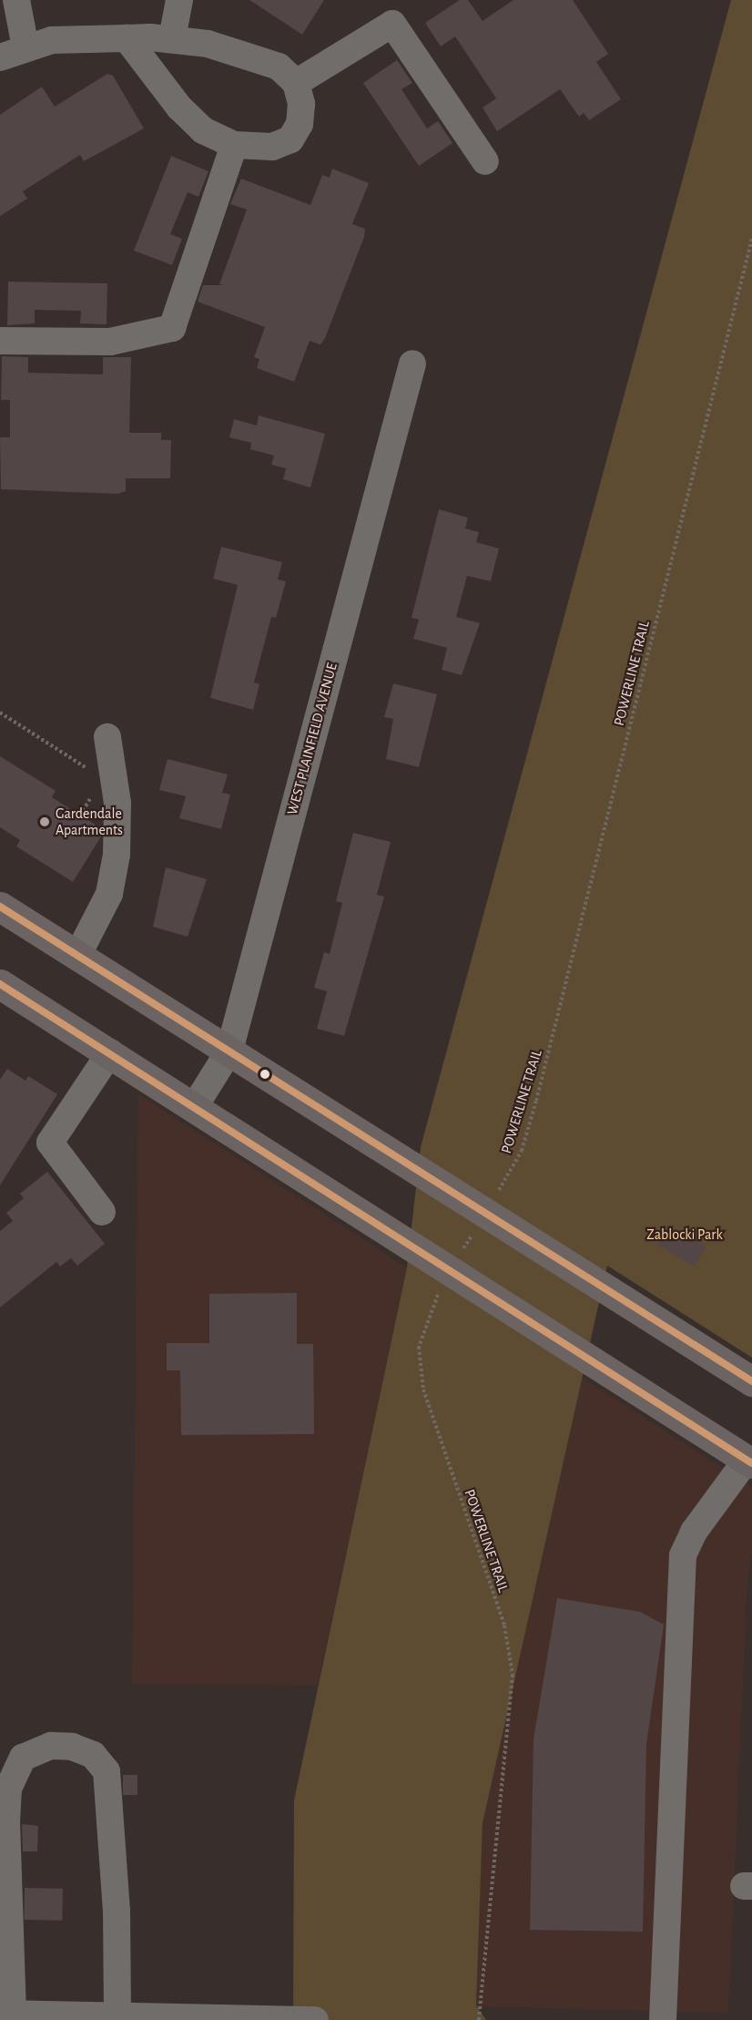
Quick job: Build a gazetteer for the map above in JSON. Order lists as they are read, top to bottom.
{
  "streets": {
    "street": ["WEST PLAINFIELD AVENUE"],
    "path": ["POWERLINE TRAIL"]
  },
  "parks": ["Zablocki Park"],
  "places": ["Gardendale Apartments"]
}
